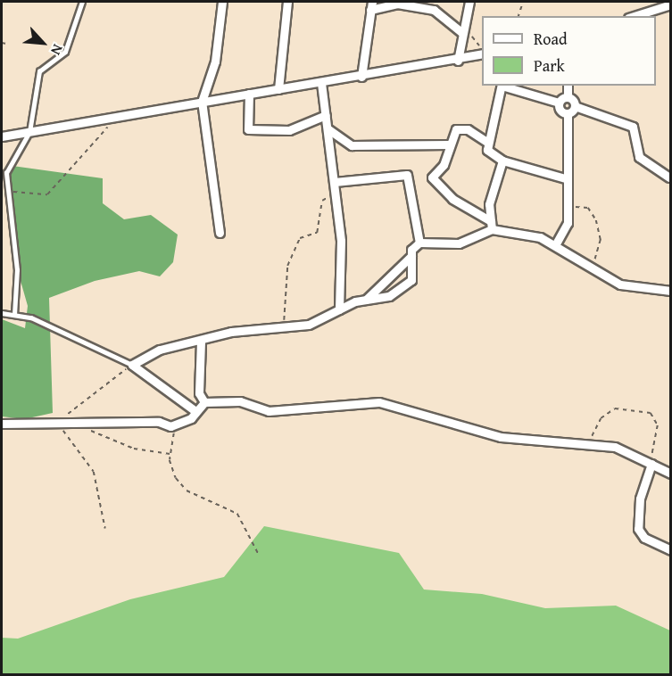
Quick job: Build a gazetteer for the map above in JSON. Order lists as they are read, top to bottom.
{
  "legend": ["Road", "Park"],
  "north": "bottom right"
}
